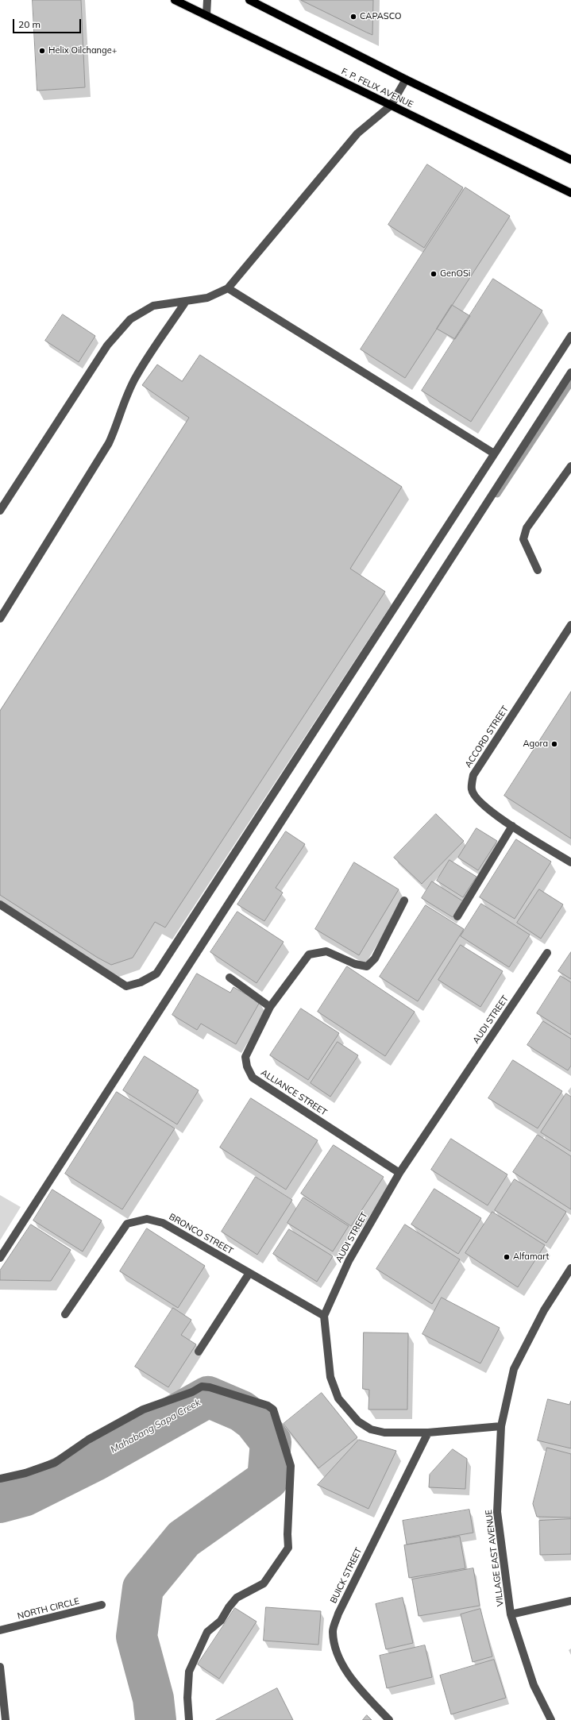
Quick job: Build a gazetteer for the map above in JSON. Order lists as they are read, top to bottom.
{
  "streets": {
    "main road": ["F. P. FELIX AVENUE"],
    "street": [
      "ACCORD STREET",
      "AUDI STREET",
      "ALLIANCE STREET",
      "BRONCO STREET",
      "VILLAGE EAST AVENUE",
      "BUICK STREET",
      "NORTH CIRCLE"
    ]
  },
  "crossings": [
    ["AUDI STREET", "ALLIANCE STREET"],
    ["AUDI STREET", "BRONCO STREET"]
  ],
  "water": ["Mahabang Sapa Creek"],
  "places": [
    "CAPASCO",
    "Helix Oilchange+",
    "GenOSi",
    "Agora",
    "Alfamart"
  ],
  "scale_bar": "20 m"
}
